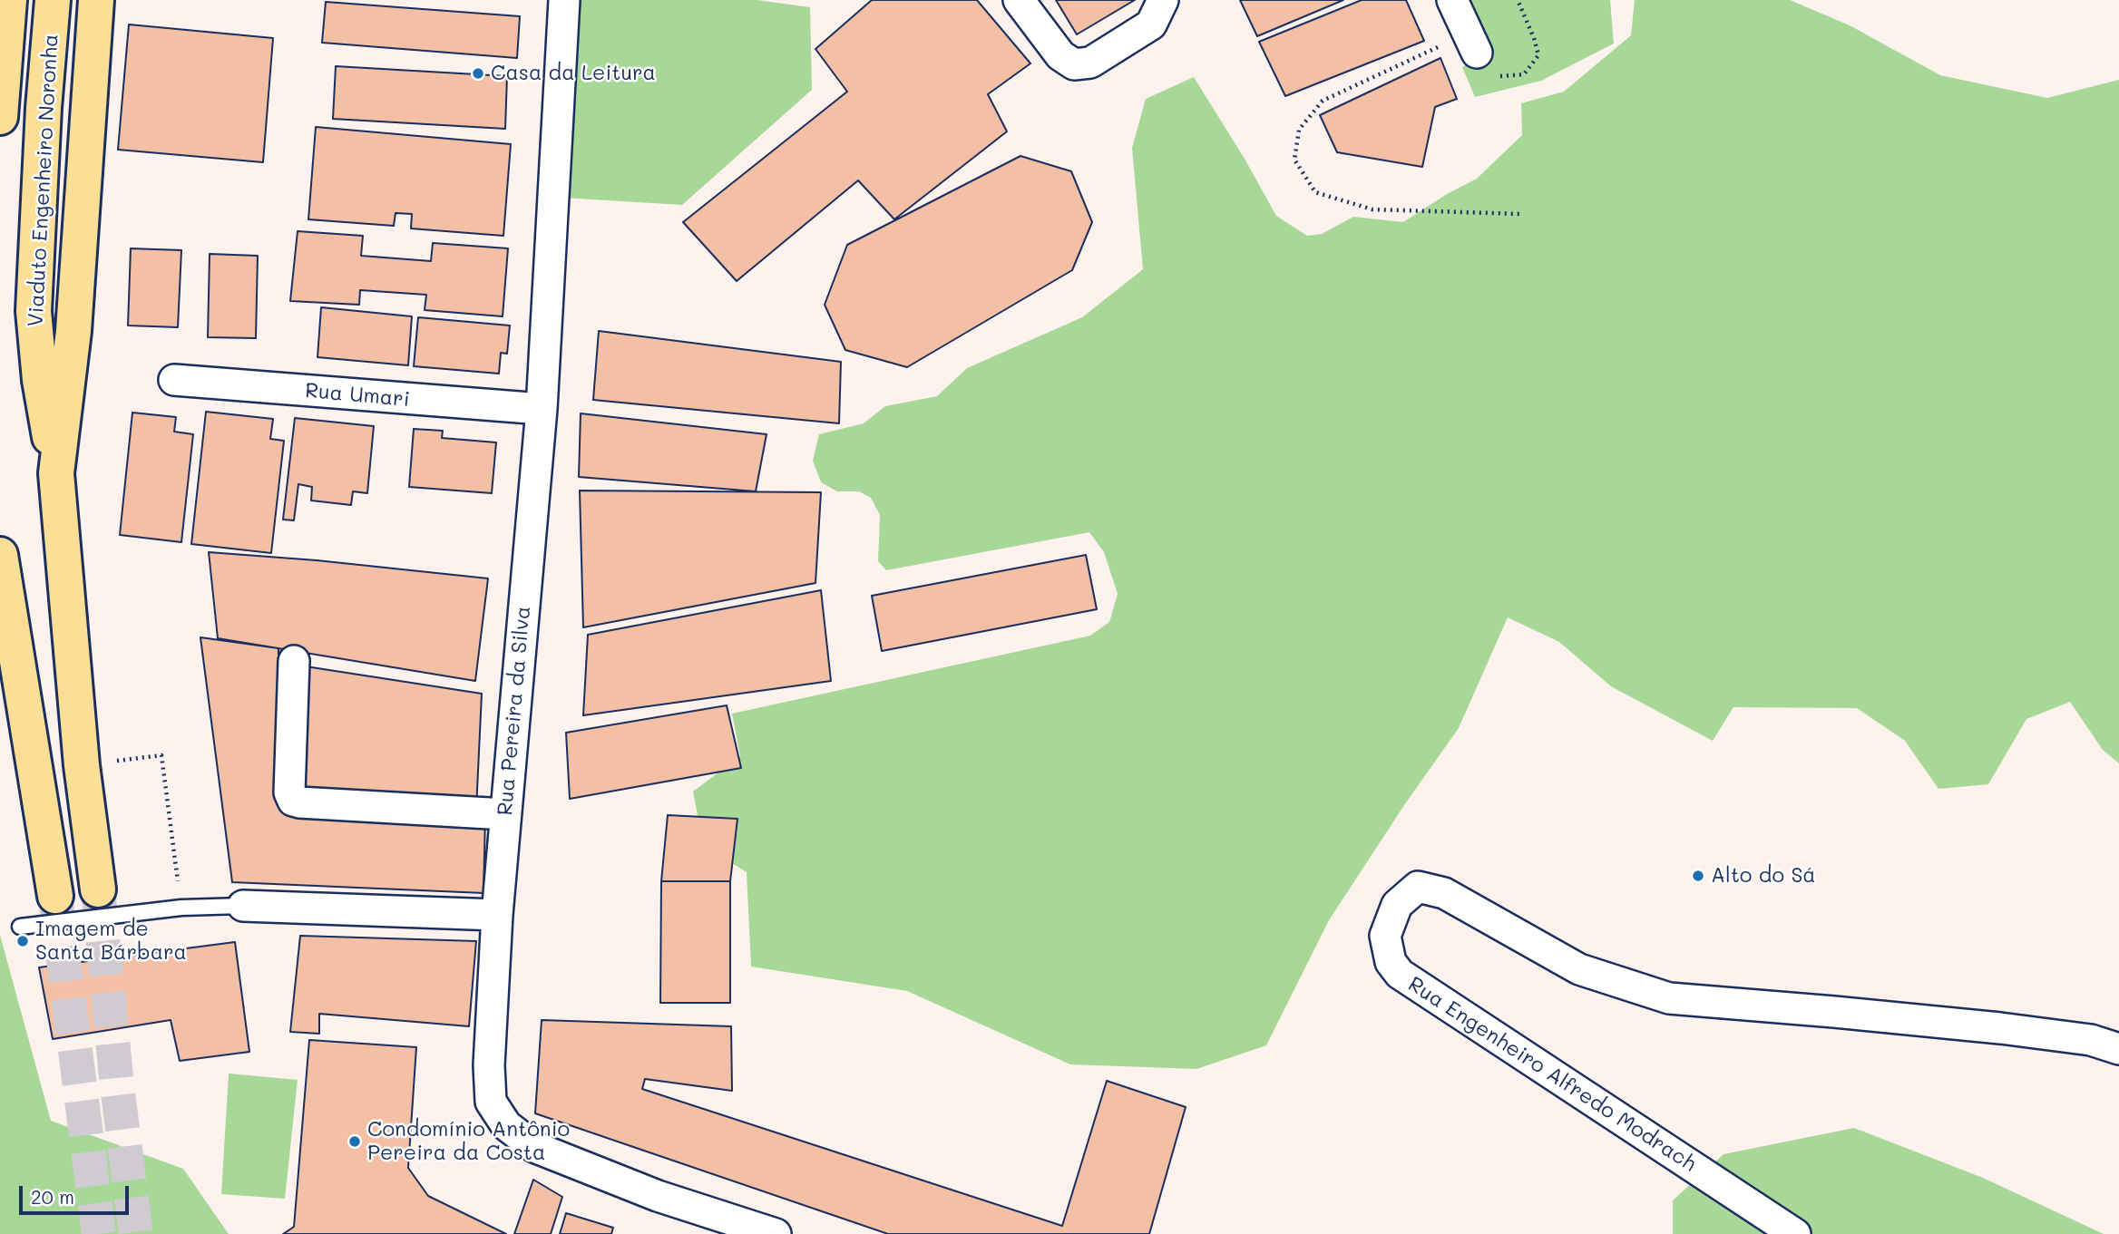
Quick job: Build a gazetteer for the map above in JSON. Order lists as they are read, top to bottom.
{
  "streets": {
    "main road": ["Viaduto Engenheiro Noronha"],
    "street": ["Rua Umari", "Rua Pereira da Silva", "Rua Engenheiro Alfredo Modrach"]
  },
  "crossings": [
    ["Rua Umari", "Rua Pereira da Silva"]
  ],
  "places": [
    "Casa da Leitura",
    "Alto do Sá",
    "Imagem de Santa Bárbara",
    "Condomínio Antônio Pereira da Costa"
  ],
  "scale_bar": "20 m"
}
